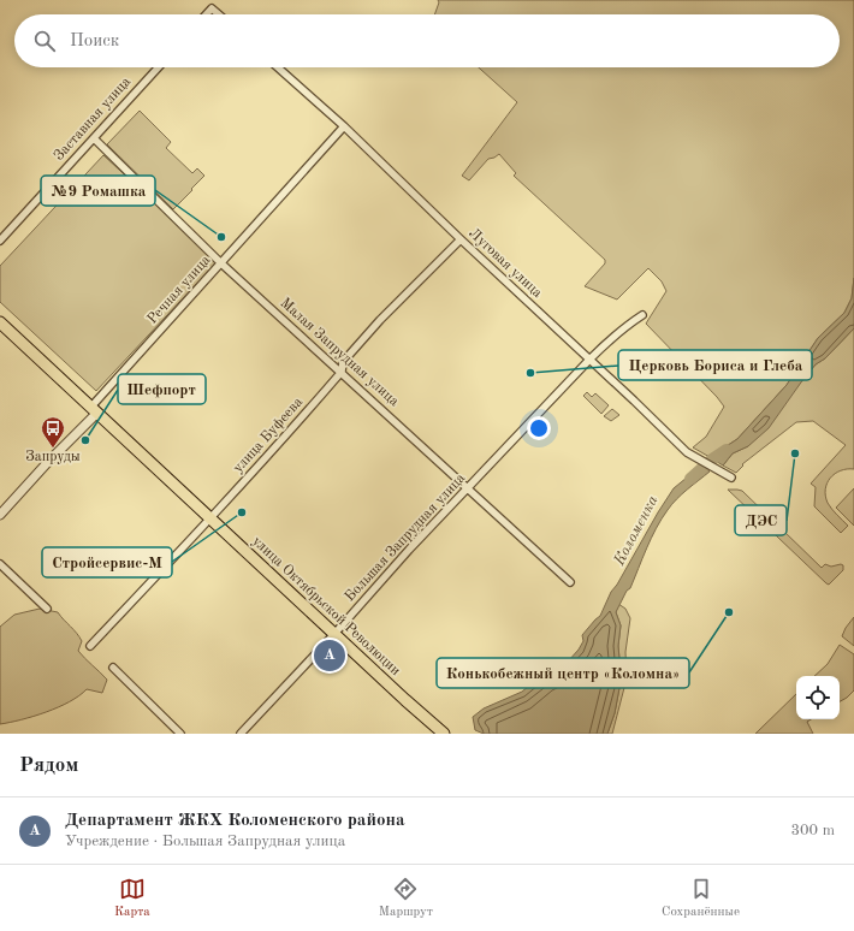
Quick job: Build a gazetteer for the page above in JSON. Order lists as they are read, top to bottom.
{
  "streets": {
    "main road": ["улица Октябрьской Революции"],
    "street": [
      "Заставная улица",
      "Луговая улица",
      "Речная улица",
      "Малая Запрудная улица",
      "улица Буфеева",
      "Большая Запрудная улица"
    ]
  },
  "crossings": [
    ["Заставная улица", "Малая Запрудная улица"],
    ["Луговая улица", "Речная улица"],
    ["Луговая улица", "улица Буфеева"],
    ["Луговая улица", "Большая Запрудная улица"],
    ["Речная улица", "Малая Запрудная улица"],
    ["Речная улица", "улица Октябрьской Революции"],
    ["Малая Запрудная улица", "улица Буфеева"],
    ["Малая Запрудная улица", "Большая Запрудная улица"],
    ["улица Буфеева", "улица Октябрьской Революции"],
    ["Большая Запрудная улица", "улица Октябрьской Революции"]
  ],
  "water": ["Коломенка"],
  "places": {
    "other": [
      "№9 Ромашка",
      "Церковь Бориса и Глеба",
      "Шефпорт",
      "ДЭС",
      "Стройсервис-М",
      "Конькобежный центр «Коломна»"
    ],
    "bus stop": ["Запруды"]
  },
  "page": {
    "search": "Поиск",
    "pins": "A",
    "heading": "Рядом",
    "list": [
      {
        "mark": "A",
        "name": "Департамент ЖКХ Коломенского района",
        "note": "Учреждение · Большая Запрудная улица",
        "value": "300 m"
      }
    ],
    "nav": ["Карта", "Маршрут", "Сохранённые"]
  }
}
